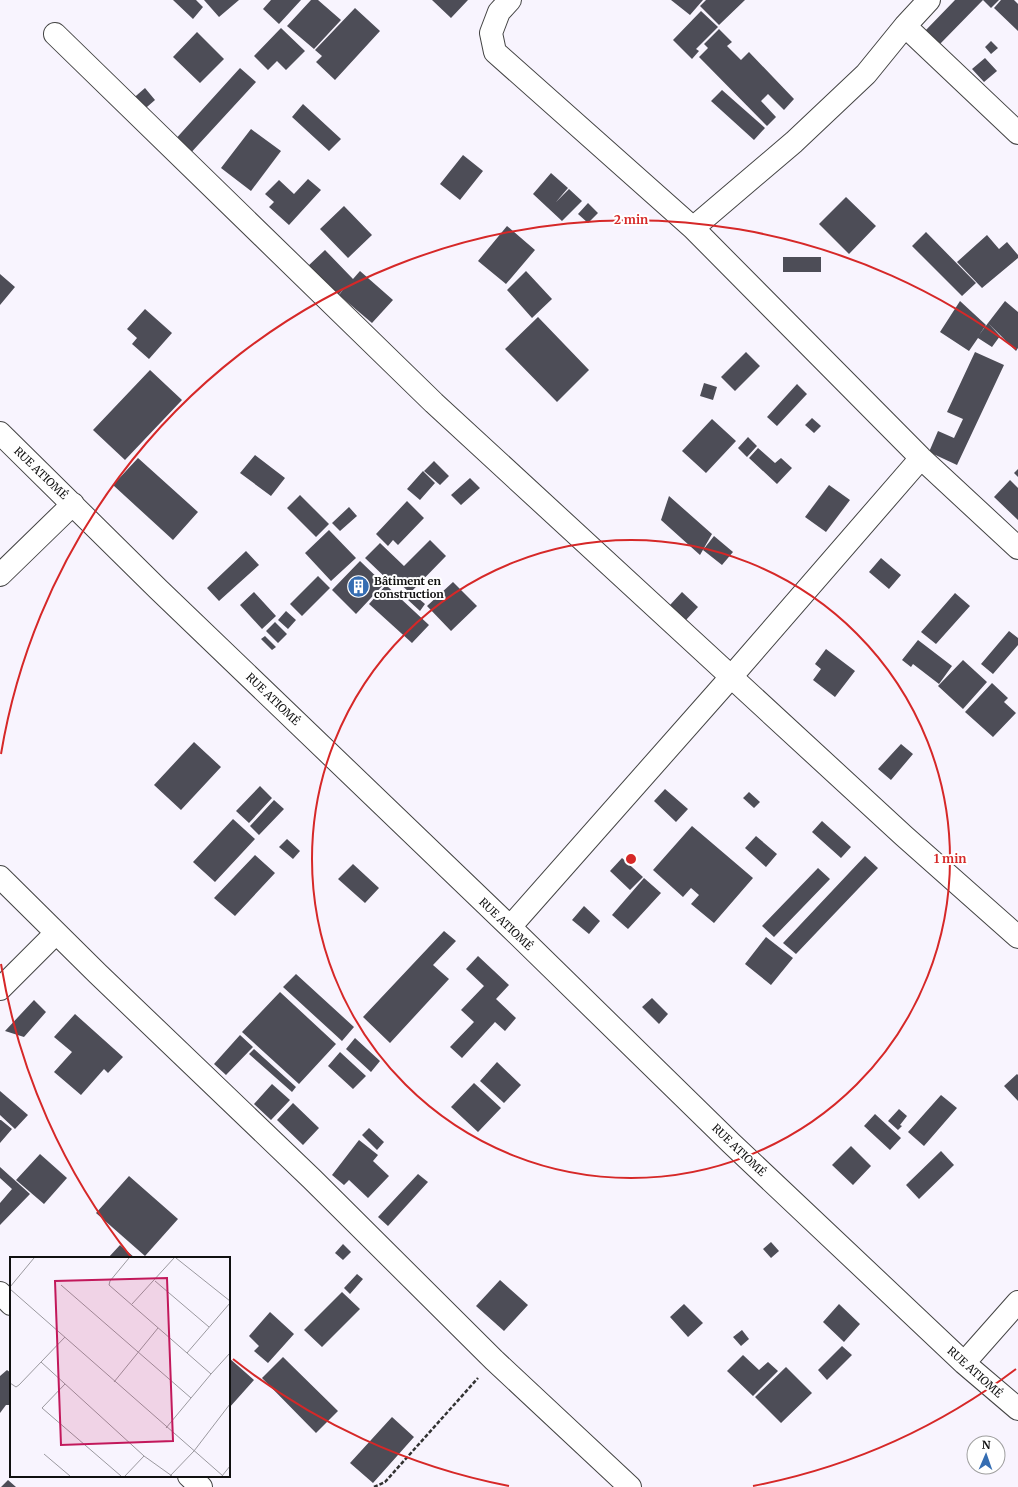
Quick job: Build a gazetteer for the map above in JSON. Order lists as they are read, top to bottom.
{
  "streets": {
    "street": ["RUE ATIOMÉ"]
  },
  "places": {
    "building": ["Bâtiment en construction"]
  },
  "north": "top",
  "rings": ["2 min", "1 min"]
}
